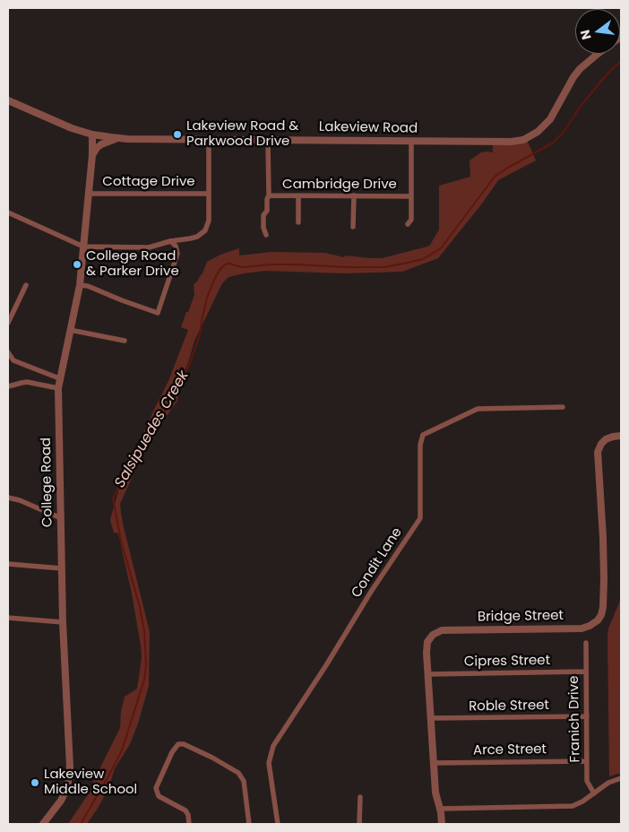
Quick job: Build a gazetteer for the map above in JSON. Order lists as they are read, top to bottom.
{
  "streets": {
    "street": [
      "Lakeview Road",
      "Cottage Drive",
      "Cambridge Drive",
      "College Road",
      "Condit Lane",
      "Bridge Street",
      "Cipres Street",
      "Roble Street",
      "Franich Drive",
      "Arce Street"
    ]
  },
  "crossings": [
    ["Lakeview Road", "College Road"],
    ["Cottage Drive", "College Road"],
    ["Bridge Street", "Cipres Street"],
    ["Bridge Street", "Roble Street"],
    ["Bridge Street", "Arce Street"],
    ["Cipres Street", "Franich Drive"],
    ["Roble Street", "Franich Drive"],
    ["Franich Drive", "Arce Street"]
  ],
  "water": ["Salsipuedes Creek"],
  "places": ["Lakeview Road & Parkwood Drive", "College Road & Parker Drive", "Lakeview Middle School"],
  "north": "left"
}
